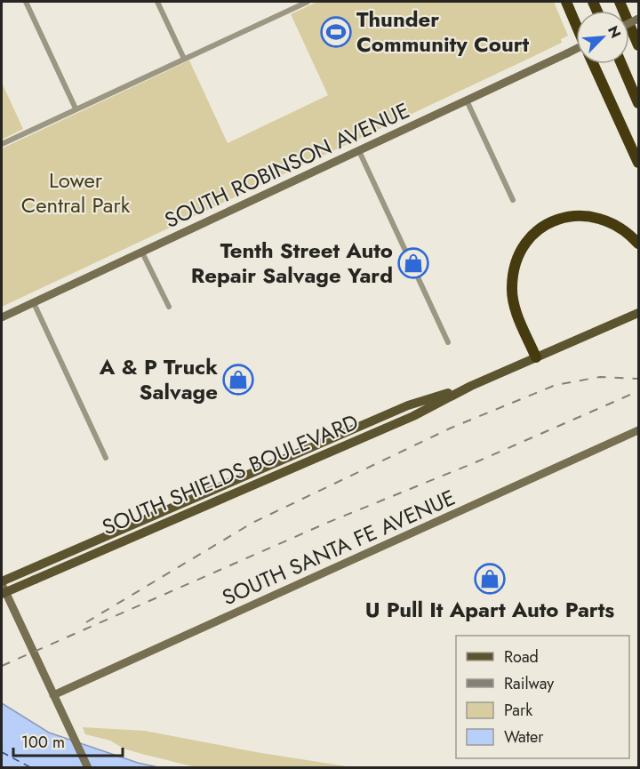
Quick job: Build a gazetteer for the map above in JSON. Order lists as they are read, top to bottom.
{
  "streets": {
    "main road": ["SOUTH SHIELDS BOULEVARD"],
    "street": ["SOUTH ROBINSON AVENUE", "SOUTH SANTA FE AVENUE"]
  },
  "parks": ["Lower Central Park"],
  "places": {
    "sports": ["Thunder Community Court"],
    "shop": ["Tenth Street Auto Repair Salvage Yard", "A & P Truck Salvage", "U Pull It Apart Auto Parts"]
  },
  "legend": [
    "Road",
    "Railway",
    "Park",
    "Water"
  ],
  "scale_bar": "100 m",
  "north": "top right"
}
